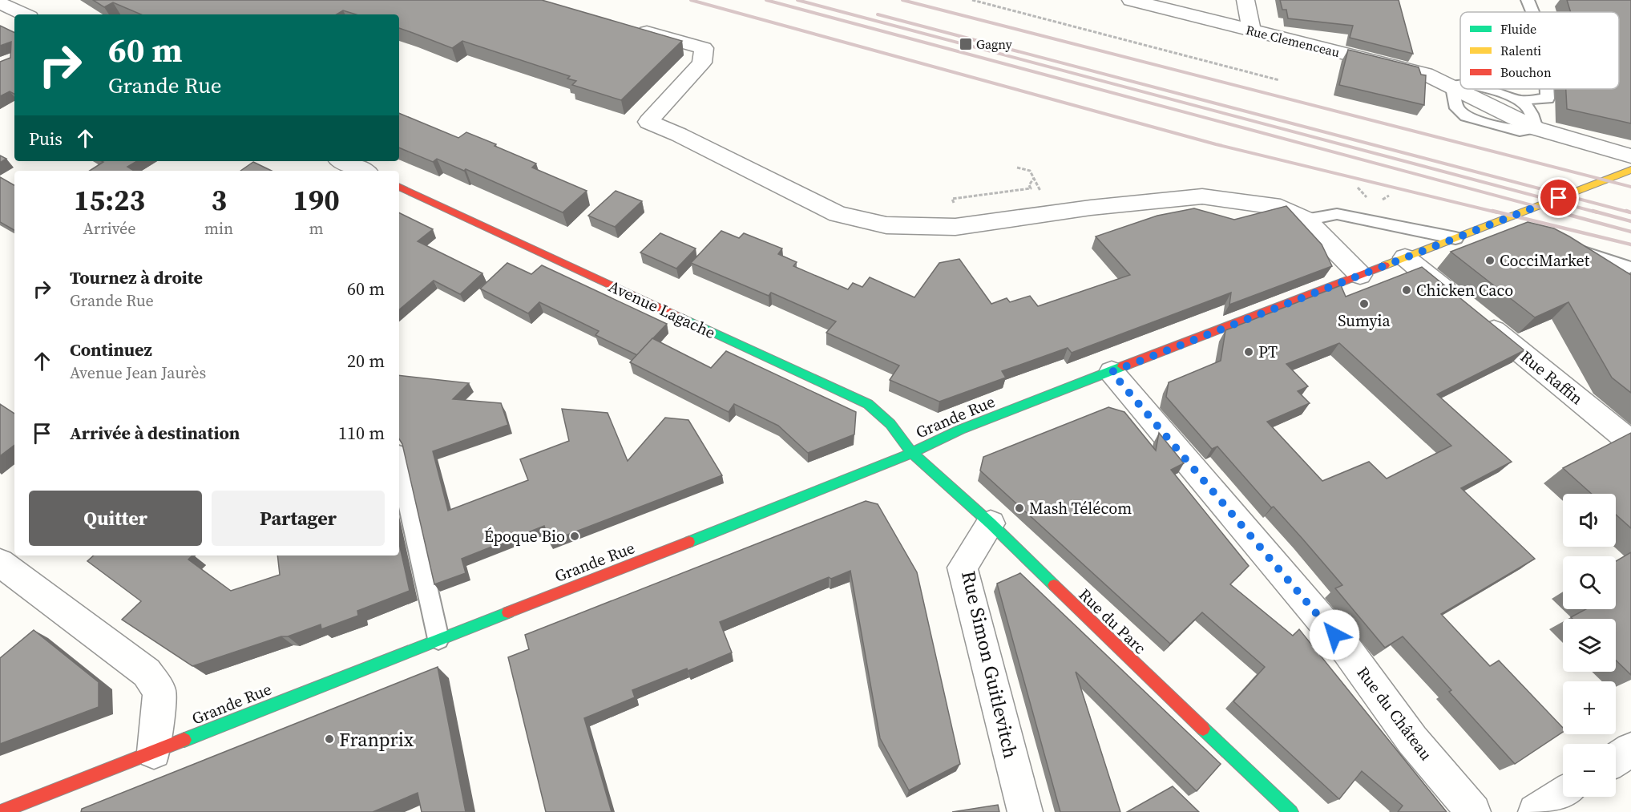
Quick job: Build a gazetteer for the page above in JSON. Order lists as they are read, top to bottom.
{
  "streets": {
    "main road": ["Avenue Lagache", "Grande Rue", "Rue du Parc"],
    "street": [
      "Rue Clemenceau",
      "Rue Raffin",
      "Rue Simon Guitlevitch",
      "Rue du Château"
    ]
  },
  "crossings": [
    ["Avenue Lagache", "Grande Rue"],
    ["Avenue Lagache", "Rue du Parc"],
    ["Rue Raffin", "Grande Rue"],
    ["Grande Rue", "Rue du Parc"],
    ["Grande Rue", "Rue du Château"],
    ["Rue du Parc", "Rue Simon Guitlevitch"]
  ],
  "places": {
    "transit": ["Gagny"],
    "other": [
      "CocciMarket",
      "Chicken Caco",
      "Sumyia",
      "PT",
      "Mash Télécom",
      "Époque Bio",
      "Franprix"
    ]
  },
  "legend": ["Fluide", "Ralenti", "Bouchon"],
  "page": {
    "turn": ["60 m", "Grande Rue"],
    "then": "Puis",
    "eta": [
      "15:23",
      "Arrivée",
      "3",
      "min",
      "190",
      "m"
    ],
    "list": [
      {
        "name": "Tournez à droite",
        "note": "Grande Rue",
        "value": "60 m"
      },
      {
        "name": "Continuez",
        "note": "Avenue Jean Jaurès",
        "value": "20 m"
      },
      {
        "name": "Arrivée à destination",
        "value": "110 m"
      }
    ],
    "buttons": ["Quitter", "Partager"],
    "map_buttons": ["+", "−"]
  }
}
